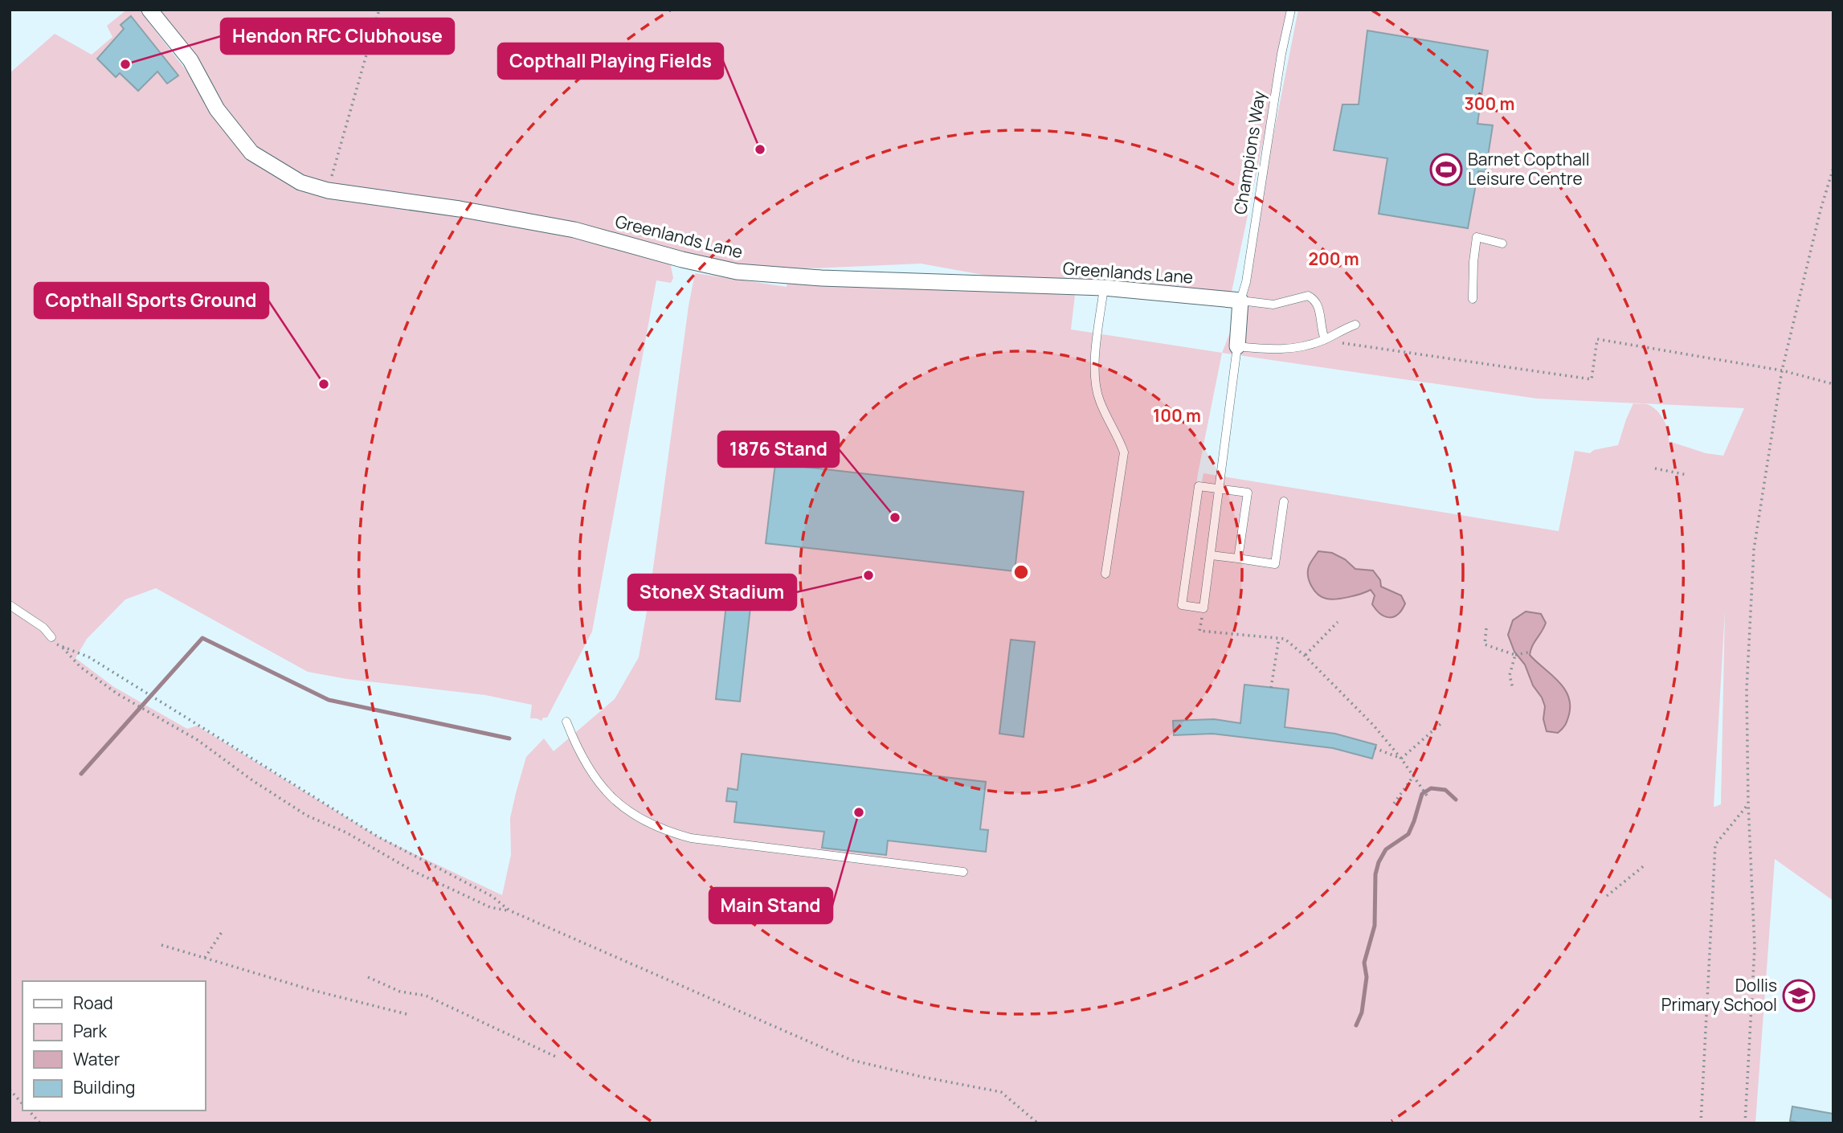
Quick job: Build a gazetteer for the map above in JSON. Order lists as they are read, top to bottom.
{
  "streets": {
    "street": ["Greenlands Lane"],
    "lane": ["Champions Way"]
  },
  "crossings": [
    ["Champions Way", "Greenlands Lane"]
  ],
  "places": {
    "other": [
      "Hendon RFC Clubhouse",
      "Copthall Playing Fields",
      "Copthall Sports Ground",
      "1876 Stand",
      "StoneX Stadium",
      "Main Stand"
    ],
    "sports": ["Barnet Copthall Leisure Centre"],
    "school or university": ["Dollis Primary School"]
  },
  "legend": [
    "Road",
    "Park",
    "Water",
    "Building"
  ],
  "rings": ["300 m", "200 m", "100 m"]
}
